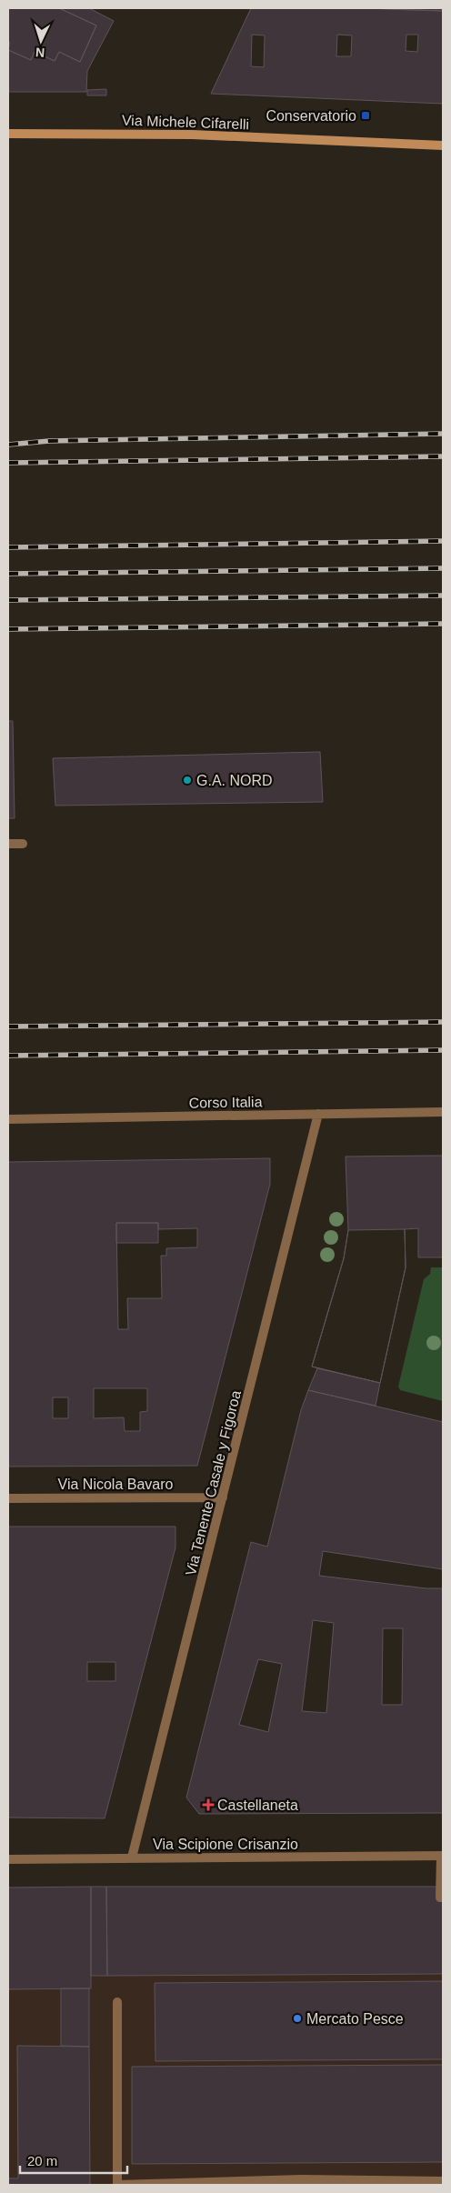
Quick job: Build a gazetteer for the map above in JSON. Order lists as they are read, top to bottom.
{
  "streets": {
    "main road": ["Via Michele Cifarelli"],
    "street": [
      "Corso Italia",
      "Via Tenente Casale y Figoroa",
      "Via Nicola Bavaro",
      "Via Scipione Crisanzio"
    ]
  },
  "crossings": [
    ["Corso Italia", "Via Tenente Casale y Figoroa"],
    ["Via Tenente Casale y Figoroa", "Via Nicola Bavaro"],
    ["Via Tenente Casale y Figoroa", "Via Scipione Crisanzio"]
  ],
  "places": {
    "transit": ["Conservatorio"],
    "other": ["G.A. NORD", "Mercato Pesce"],
    "health": ["Castellaneta"]
  },
  "scale_bar": "20 m",
  "north": "bottom"
}
